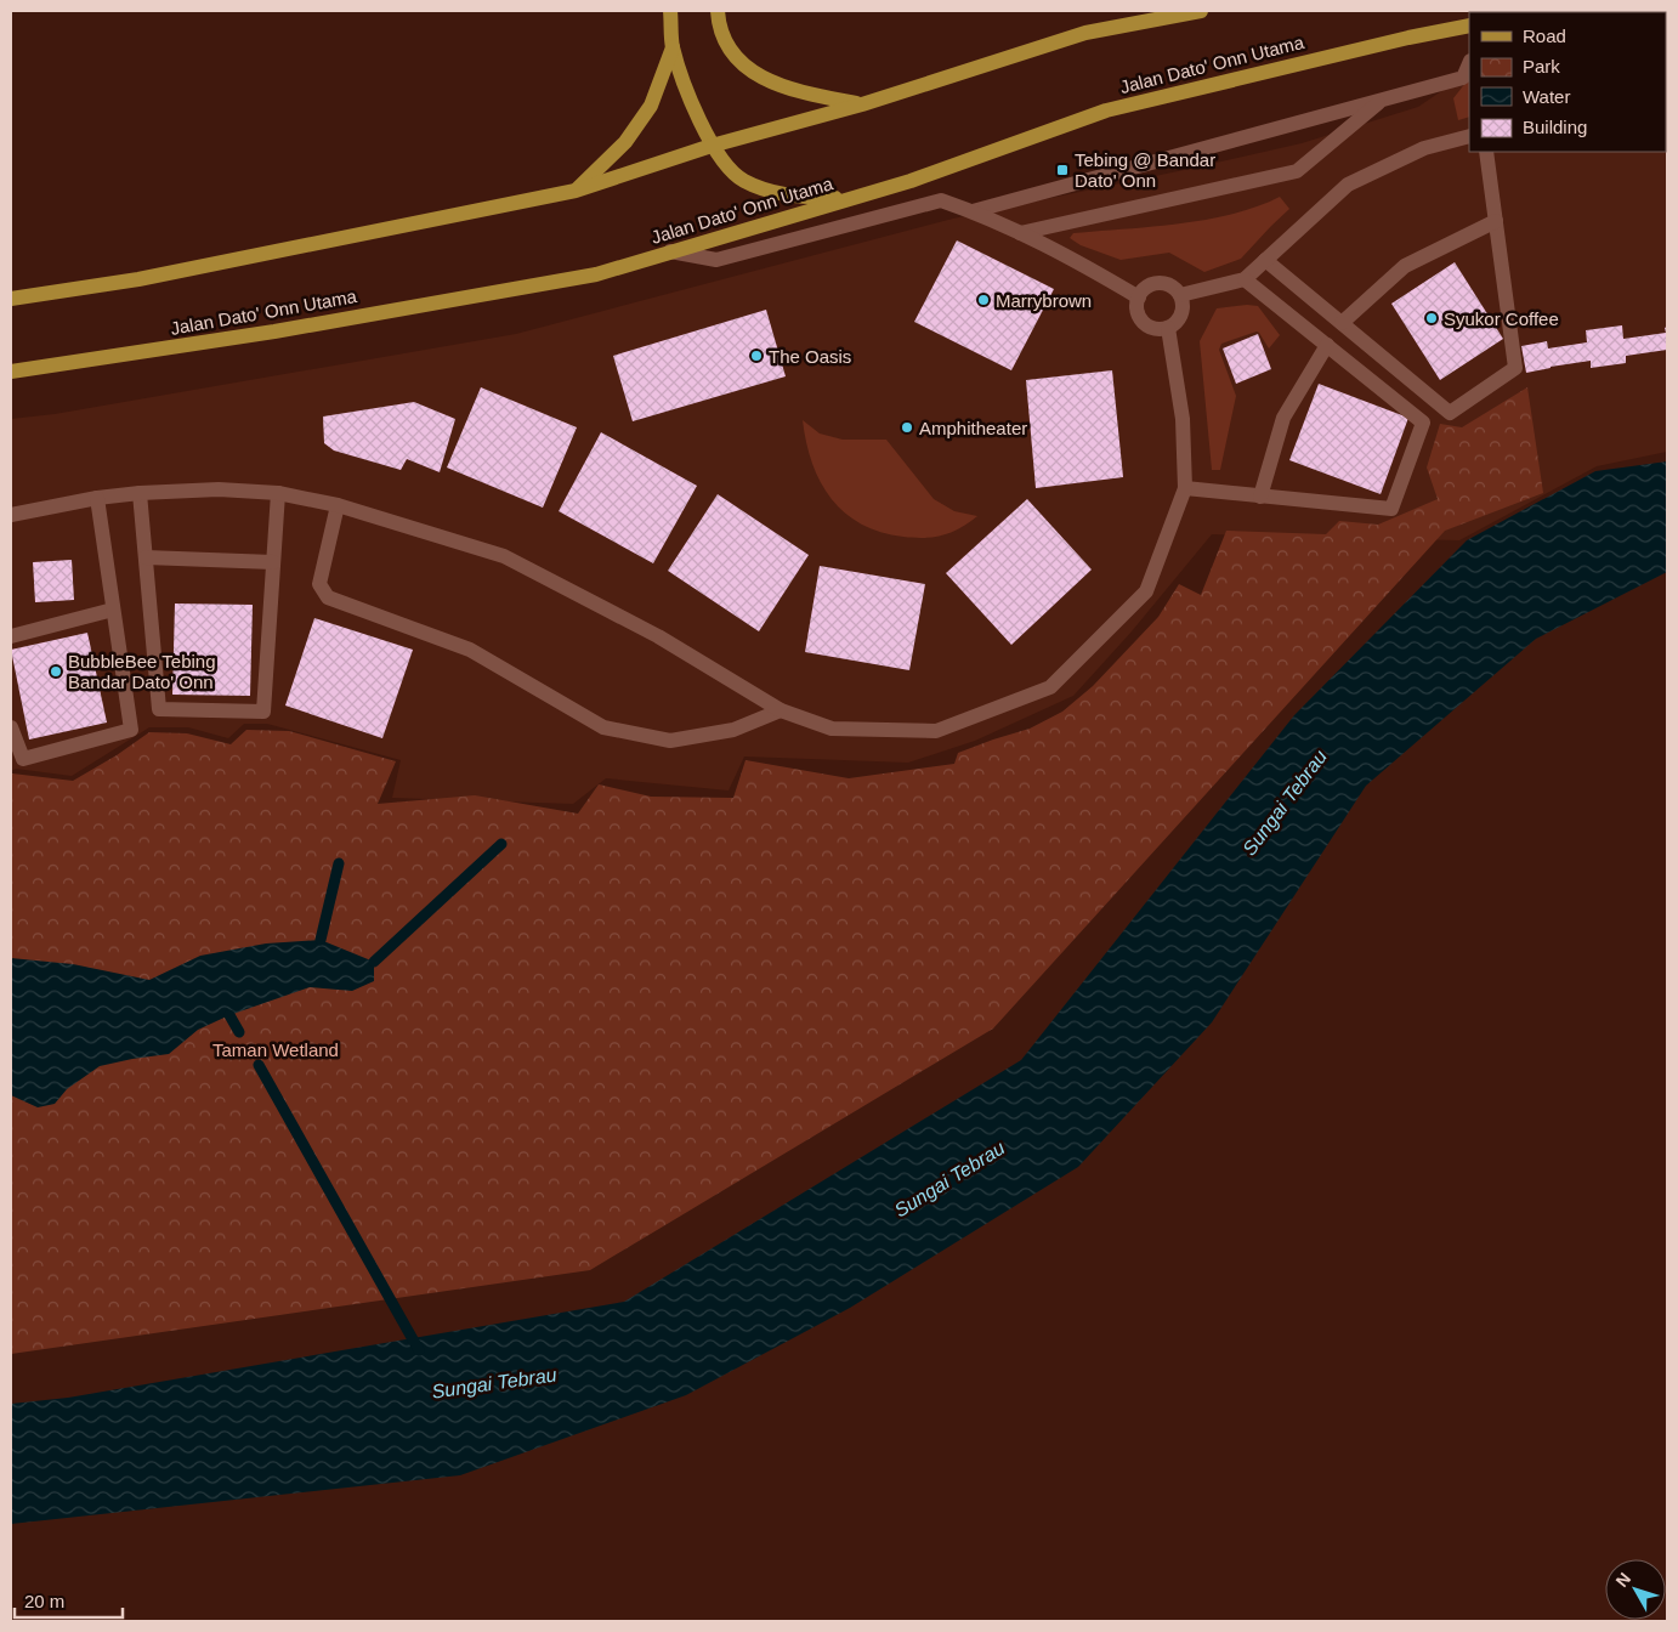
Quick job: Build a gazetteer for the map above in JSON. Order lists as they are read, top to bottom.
{
  "streets": {
    "main road": ["Jalan Dato' Onn Utama"]
  },
  "water": ["Sungai Tebrau"],
  "parks": ["Taman Wetland"],
  "places": {
    "transit": ["Tebing @ Bandar Dato' Onn"],
    "other": [
      "Marrybrown",
      "Syukor Coffee",
      "The Oasis",
      "Amphitheater",
      "BubbleBee Tebing Bandar Dato' Onn"
    ]
  },
  "legend": [
    "Road",
    "Park",
    "Water",
    "Building"
  ],
  "scale_bar": "20 m",
  "north": "top left"
}
